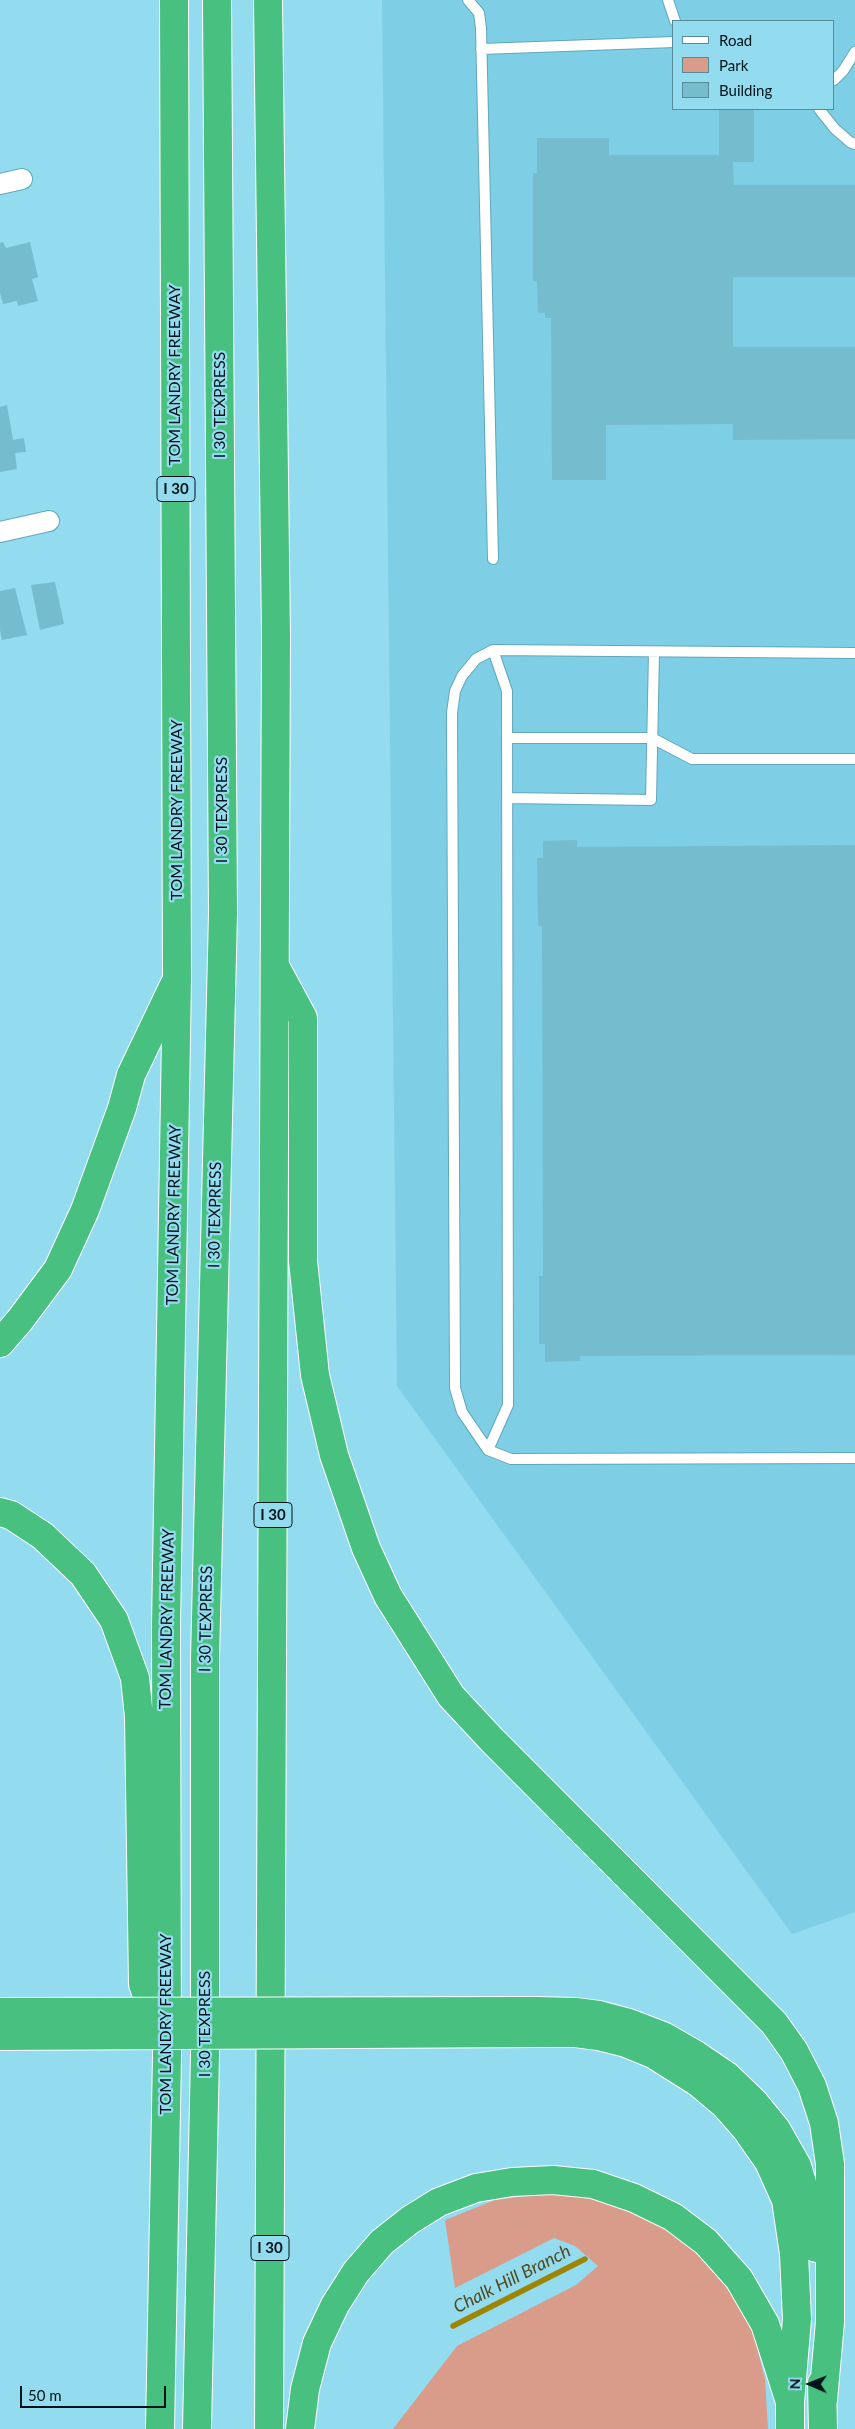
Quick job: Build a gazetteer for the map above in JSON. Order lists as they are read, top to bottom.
{
  "streets": {
    "highway": ["TOM LANDRY FREEWAY", "I 30 TEXPRESS", "I 30"]
  },
  "water": ["Chalk Hill Branch"],
  "legend": ["Road", "Park", "Building"],
  "scale_bar": "50 m",
  "north": "left"
}
